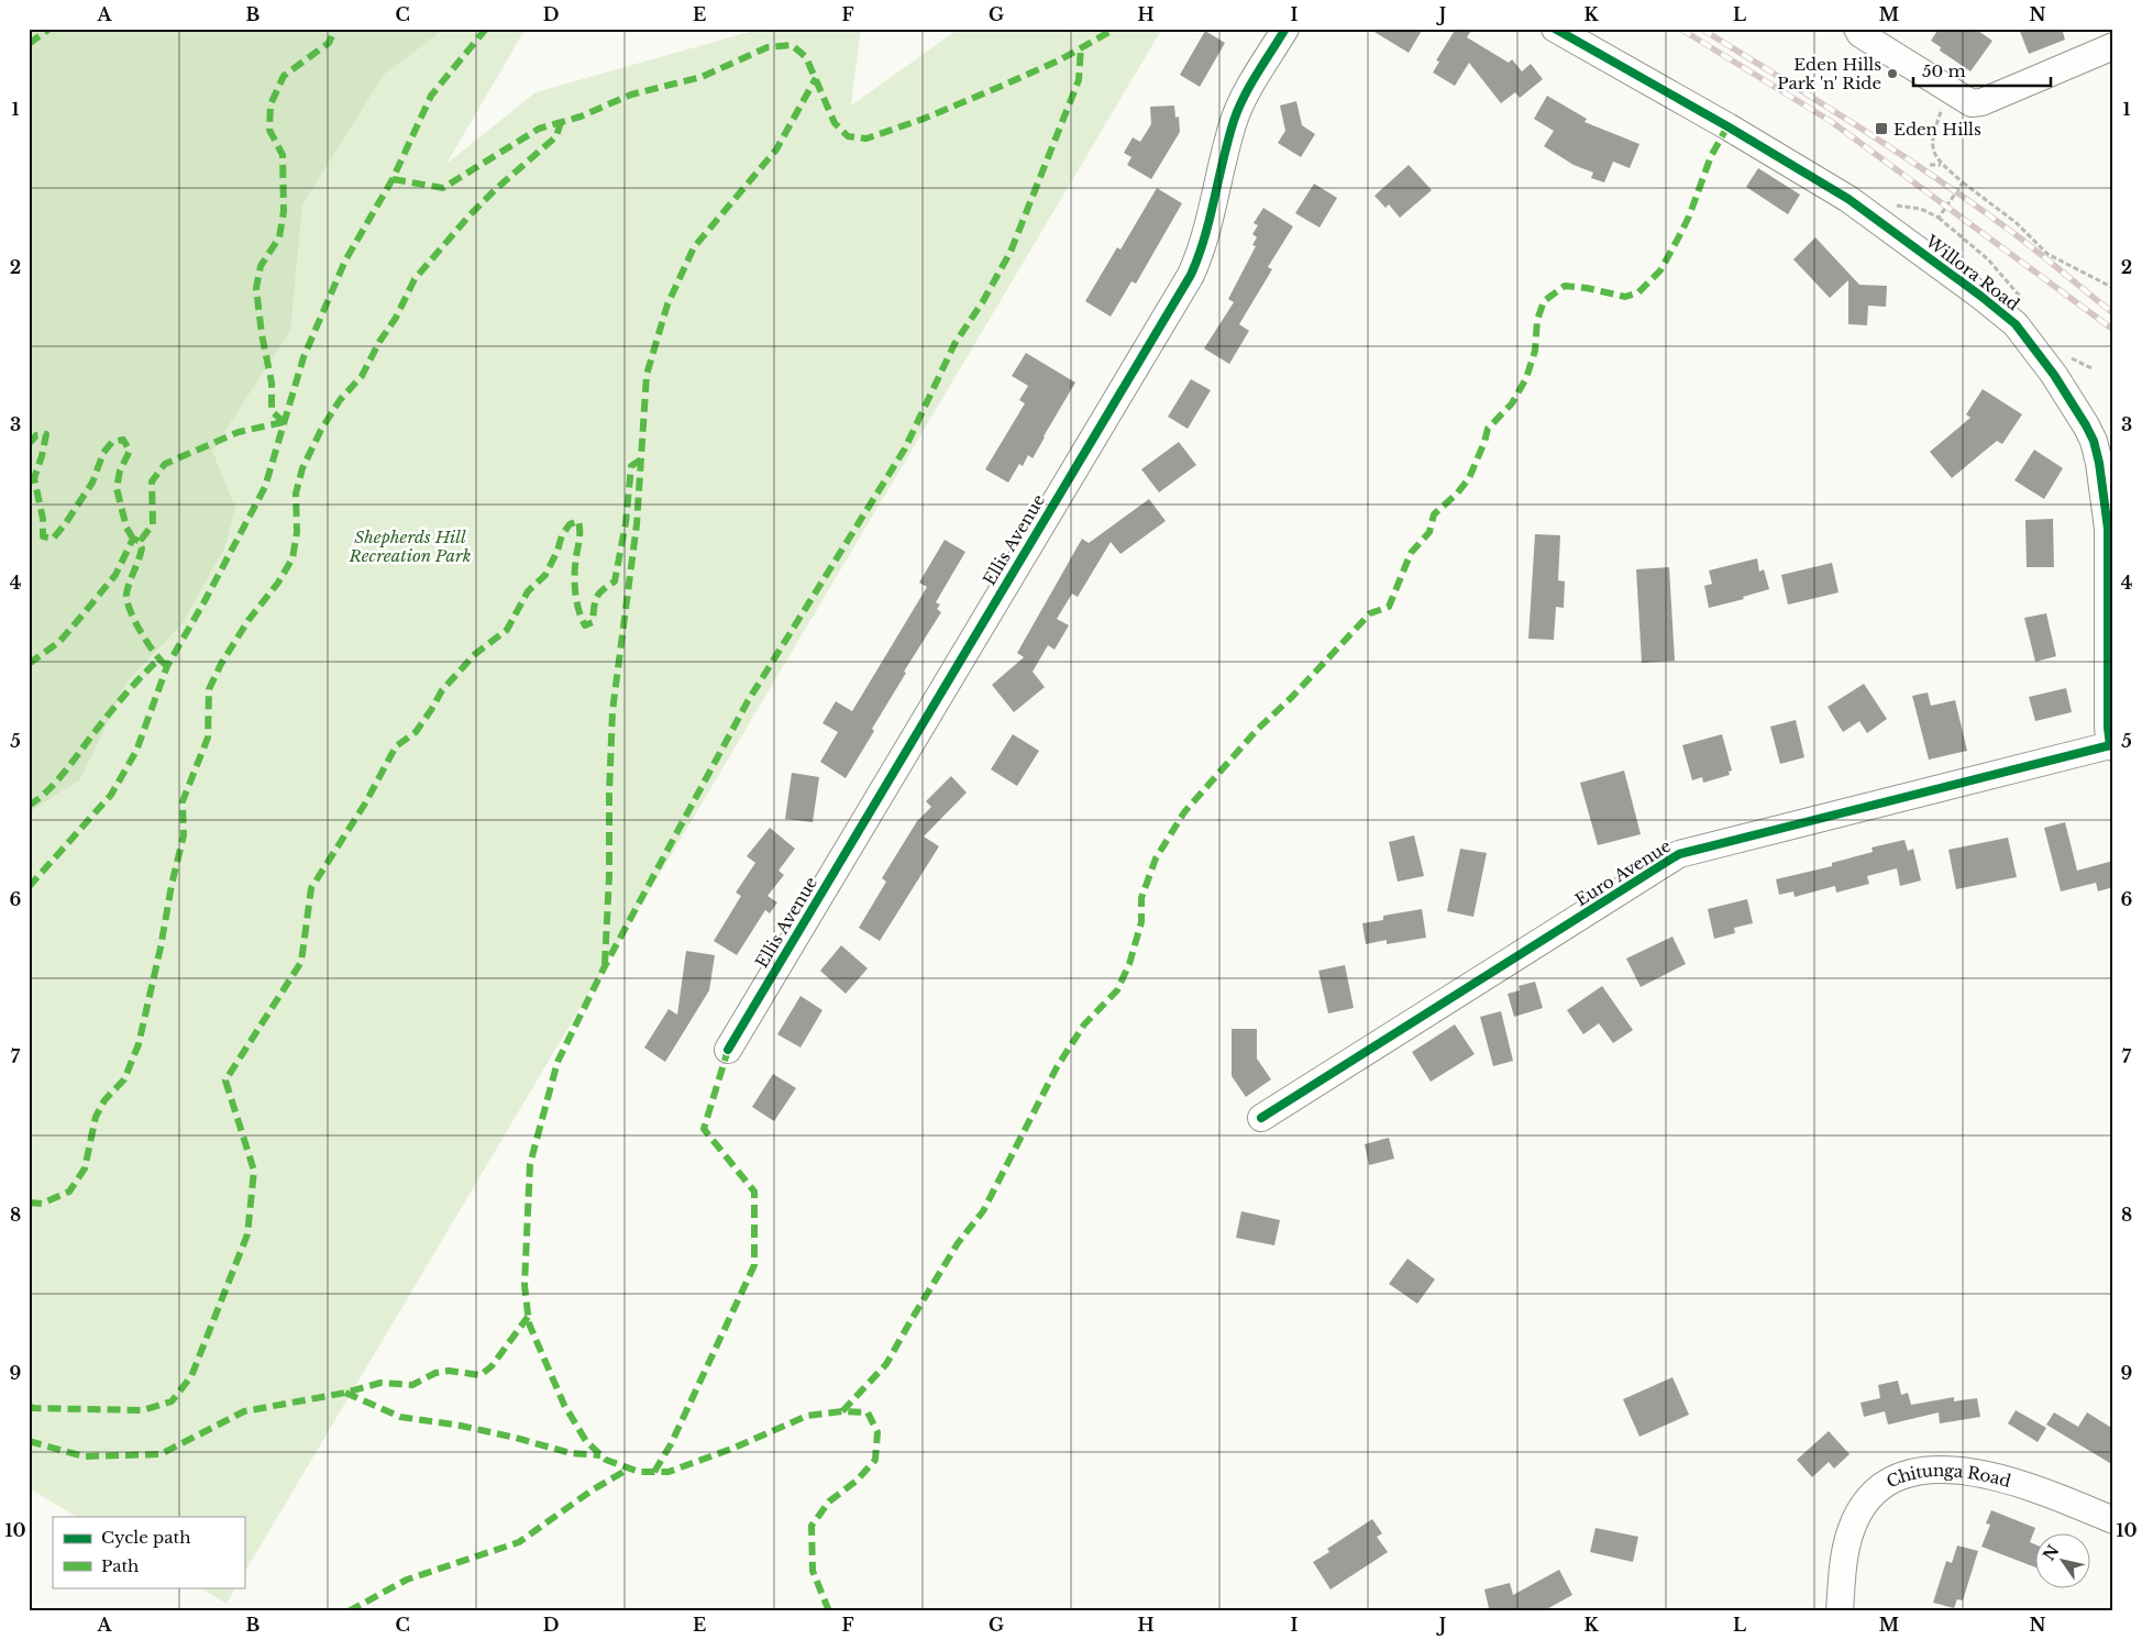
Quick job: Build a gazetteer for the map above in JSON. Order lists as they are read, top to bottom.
{
  "streets": {
    "street": [
      "Willora Road",
      "Ellis Avenue",
      "Euro Avenue",
      "Chitunga Road"
    ]
  },
  "crossings": [
    ["Willora Road", "Euro Avenue"]
  ],
  "parks": ["Shepherds Hill Recreation Park"],
  "places": {
    "other": ["Eden Hills Park 'n' Ride"],
    "transit": ["Eden Hills"]
  },
  "legend": ["Cycle path", "Path"],
  "scale_bar": "50 m",
  "north": "top left",
  "grid": {
    "columns": [
      "A",
      "B",
      "C",
      "D",
      "E",
      "F",
      "G",
      "H",
      "I",
      "J",
      "K",
      "L",
      "M",
      "N"
    ],
    "rows": [
      "1",
      "2",
      "3",
      "4",
      "5",
      "6",
      "7",
      "8",
      "9",
      "10"
    ]
  }
}
